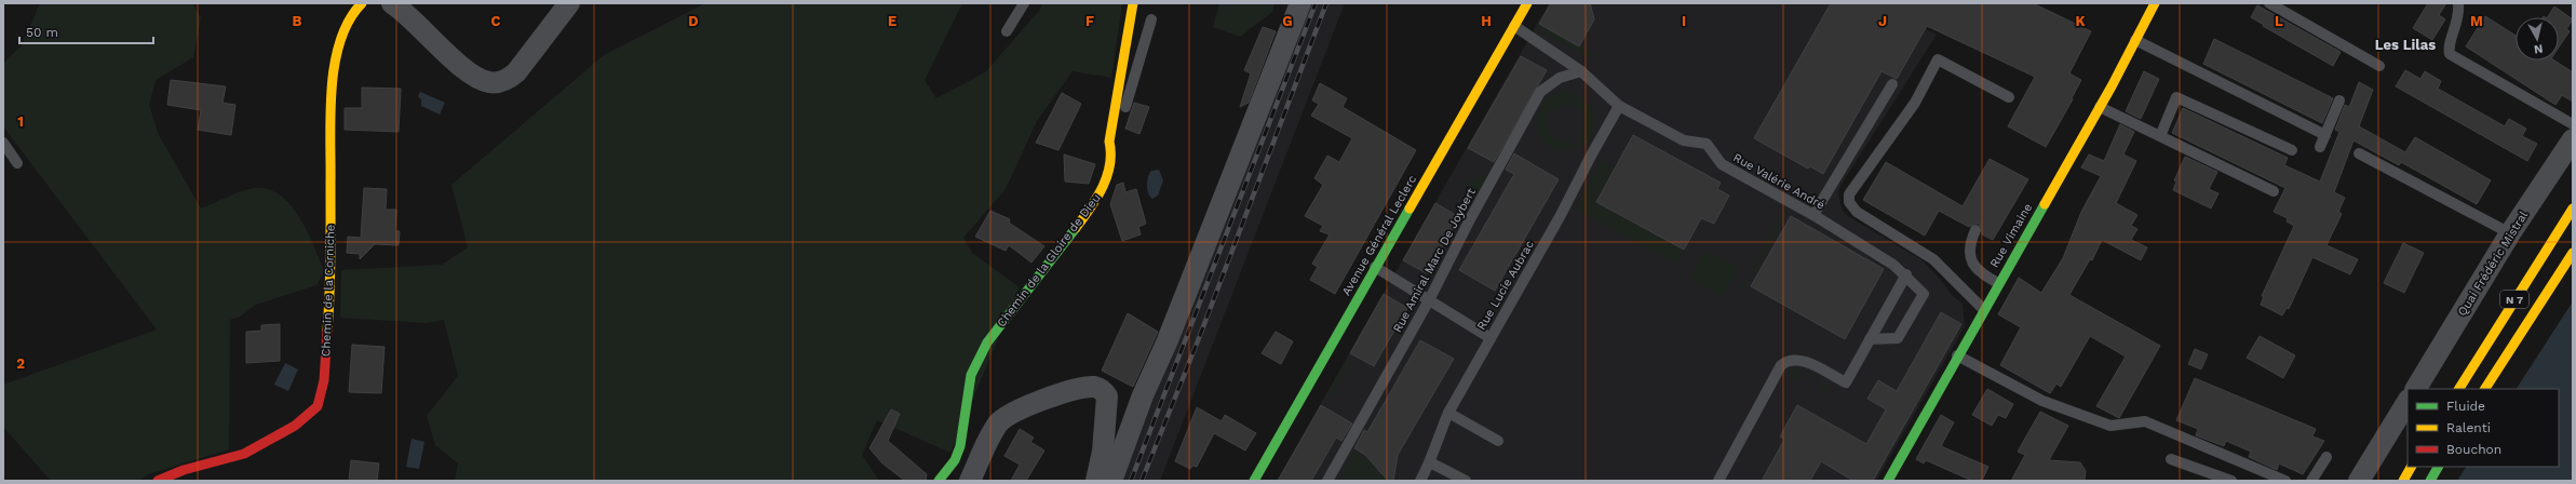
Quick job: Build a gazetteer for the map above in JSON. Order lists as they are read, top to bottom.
{
  "streets": {
    "street": [
      "Avenue Général Leclerc",
      "Rue Vimaine",
      "Chemin de la Gloire de Dieu",
      "Quai Frédéric Mistral",
      "Chemin de la Corniche",
      "N 7"
    ],
    "lane": ["Rue Valérie André", "Rue Amiral Marc De Joybert", "Rue Lucie Aubrac"]
  },
  "crossings": [
    ["Rue Valérie André", "Avenue Général Leclerc"],
    ["Rue Valérie André", "Rue Amiral Marc De Joybert"],
    ["Rue Valérie André", "Rue Lucie Aubrac"]
  ],
  "districts": ["Les Lilas"],
  "legend": ["Fluide", "Ralenti", "Bouchon"],
  "scale_bar": "50 m",
  "north": "bottom",
  "grid": {
    "columns": [
      "B",
      "C",
      "D",
      "E",
      "F",
      "G",
      "H",
      "I",
      "J",
      "K",
      "L",
      "M"
    ],
    "rows": ["1", "2"]
  }
}
